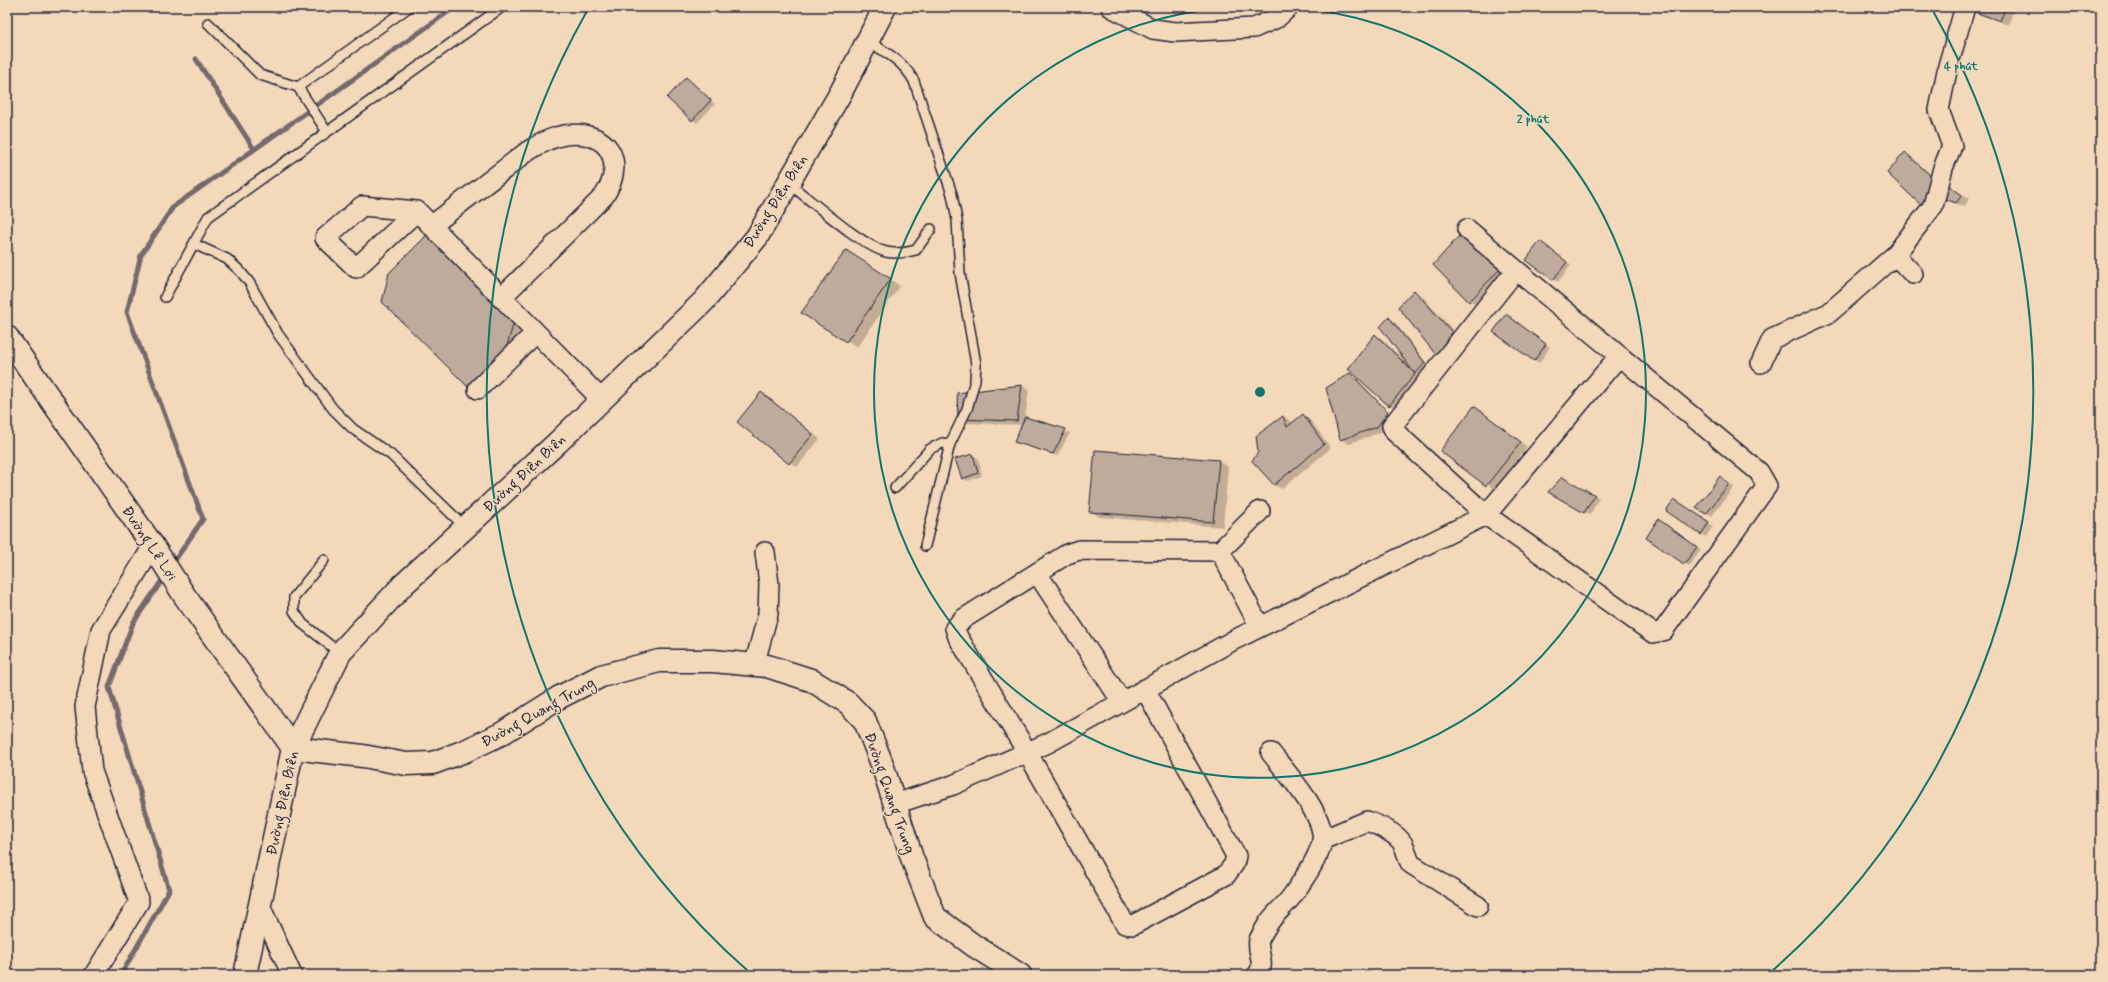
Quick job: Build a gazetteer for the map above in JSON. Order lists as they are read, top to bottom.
{
  "streets": {
    "street": ["Đường Điện Biên", "Đường Lê Lợi", "Đường Quang Trung"]
  },
  "crossings": [
    ["Đường Điện Biên", "Đường Lê Lợi"],
    ["Đường Điện Biên", "Đường Quang Trung"],
    ["Đường Lê Lợi", "Đường Quang Trung"]
  ],
  "rings": ["4 phút", "2 phút"]
}
